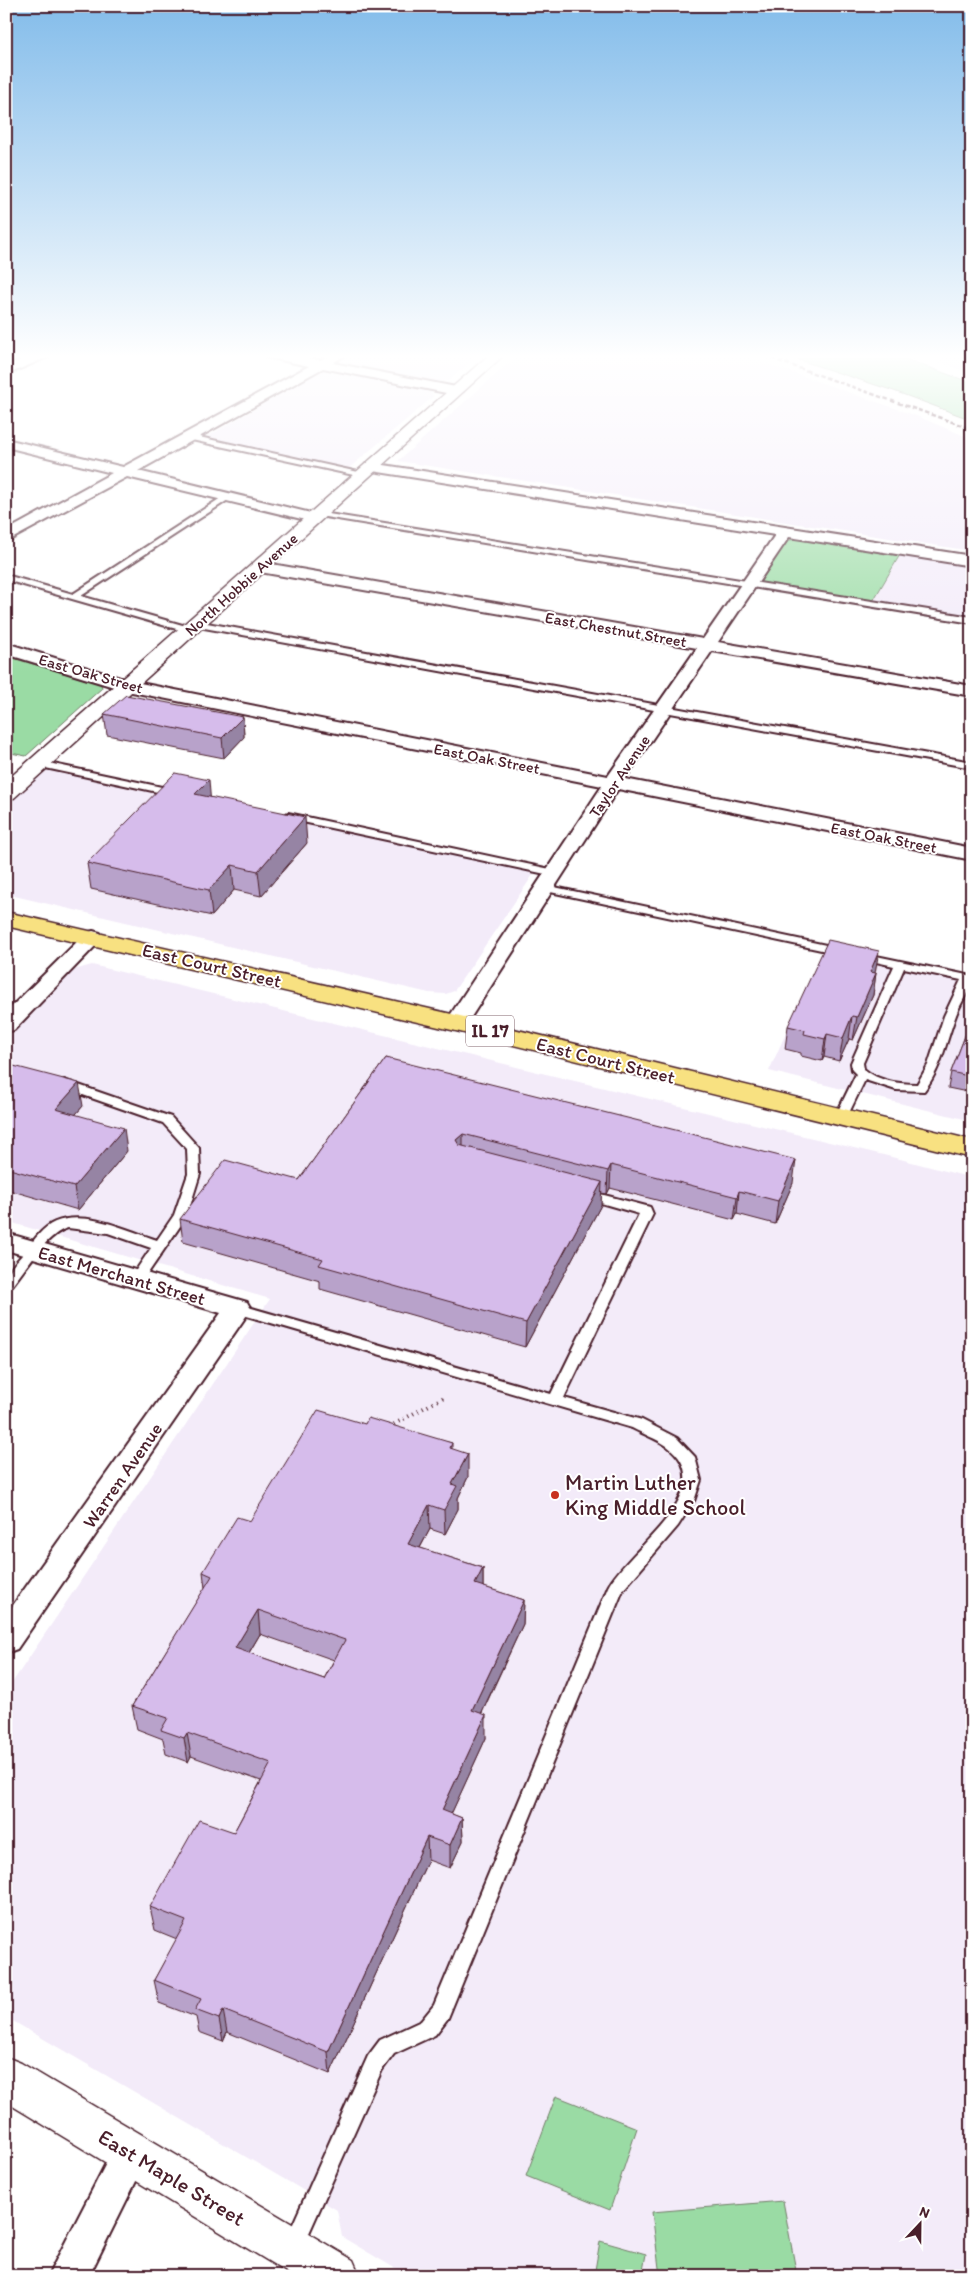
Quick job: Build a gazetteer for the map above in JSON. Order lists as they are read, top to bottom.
{
  "streets": {
    "main road": [
      "North Hobbie Avenue",
      "East Court Street",
      "IL 17",
      "East Maple Street"
    ],
    "street": [
      "East Chestnut Street",
      "East Oak Street",
      "Taylor Avenue",
      "East Merchant Street",
      "Warren Avenue"
    ]
  },
  "crossings": [
    ["North Hobbie Avenue", "East Chestnut Street"],
    ["North Hobbie Avenue", "East Oak Street"],
    ["East Chestnut Street", "Taylor Avenue"],
    ["East Oak Street", "Taylor Avenue"],
    ["Taylor Avenue", "East Court Street"],
    ["East Merchant Street", "Warren Avenue"]
  ],
  "places": ["Martin Luther King Middle School"],
  "north": "top"
}
